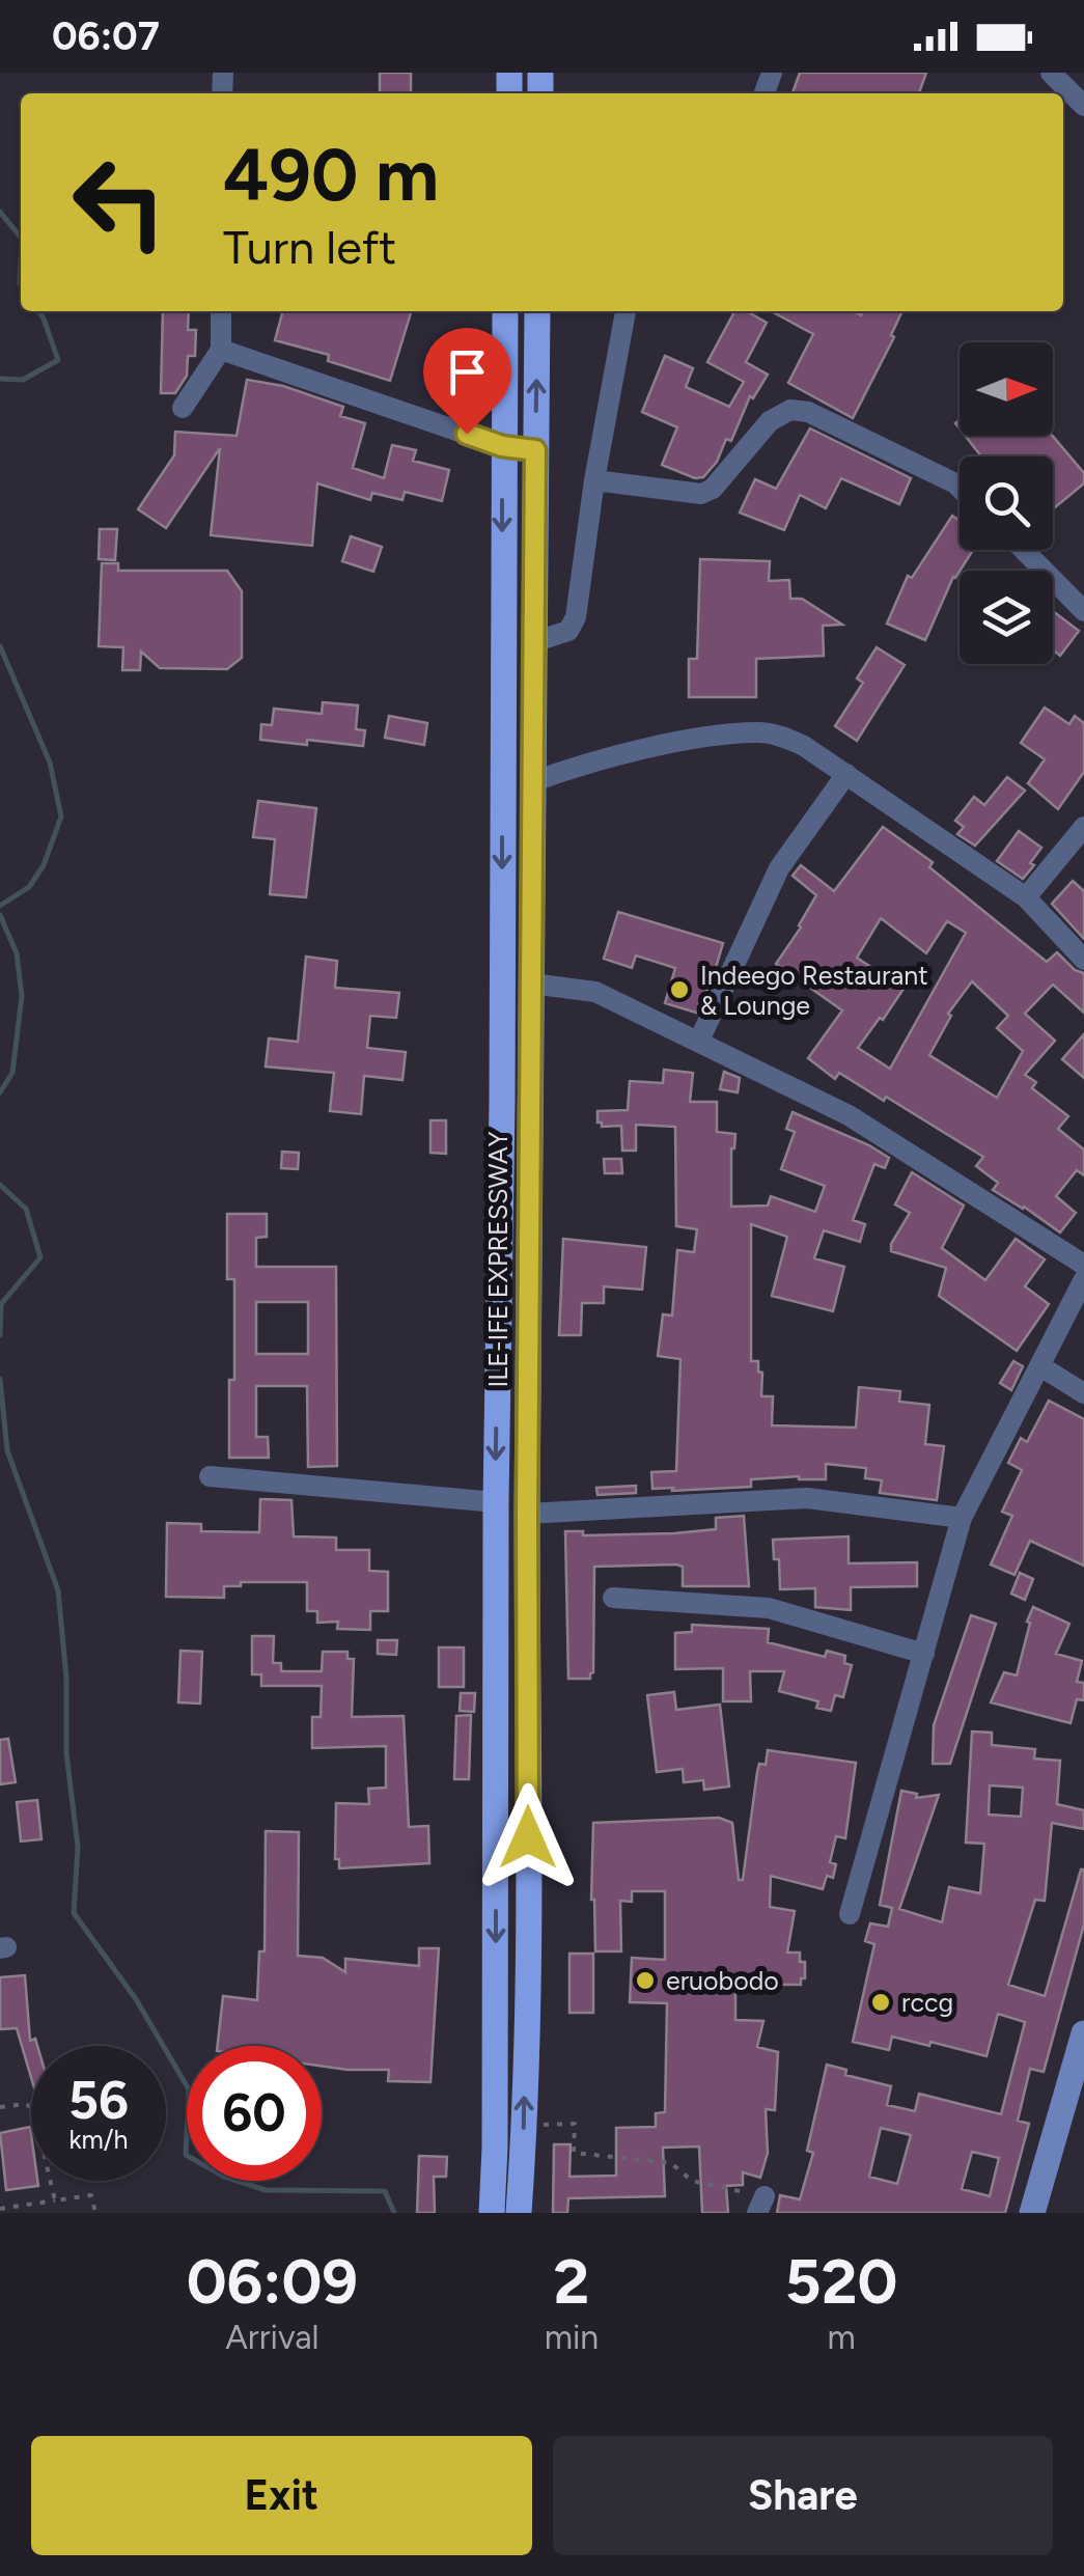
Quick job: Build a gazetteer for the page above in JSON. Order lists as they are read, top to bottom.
{
  "streets": {
    "main road": ["ILE-IFE EXPRESSWAY"]
  },
  "places": ["Indeego Restaurant & Lounge", "eruobodo", "rccg"],
  "north": "right",
  "page": {
    "status": "06:07",
    "turn": ["490 m", "Turn left"],
    "speed": "56 km/h",
    "limit": "60",
    "eta": [
      "06:09",
      "Arrival",
      "2",
      "min",
      "520",
      "m"
    ],
    "buttons": ["Exit", "Share"]
  }
}
